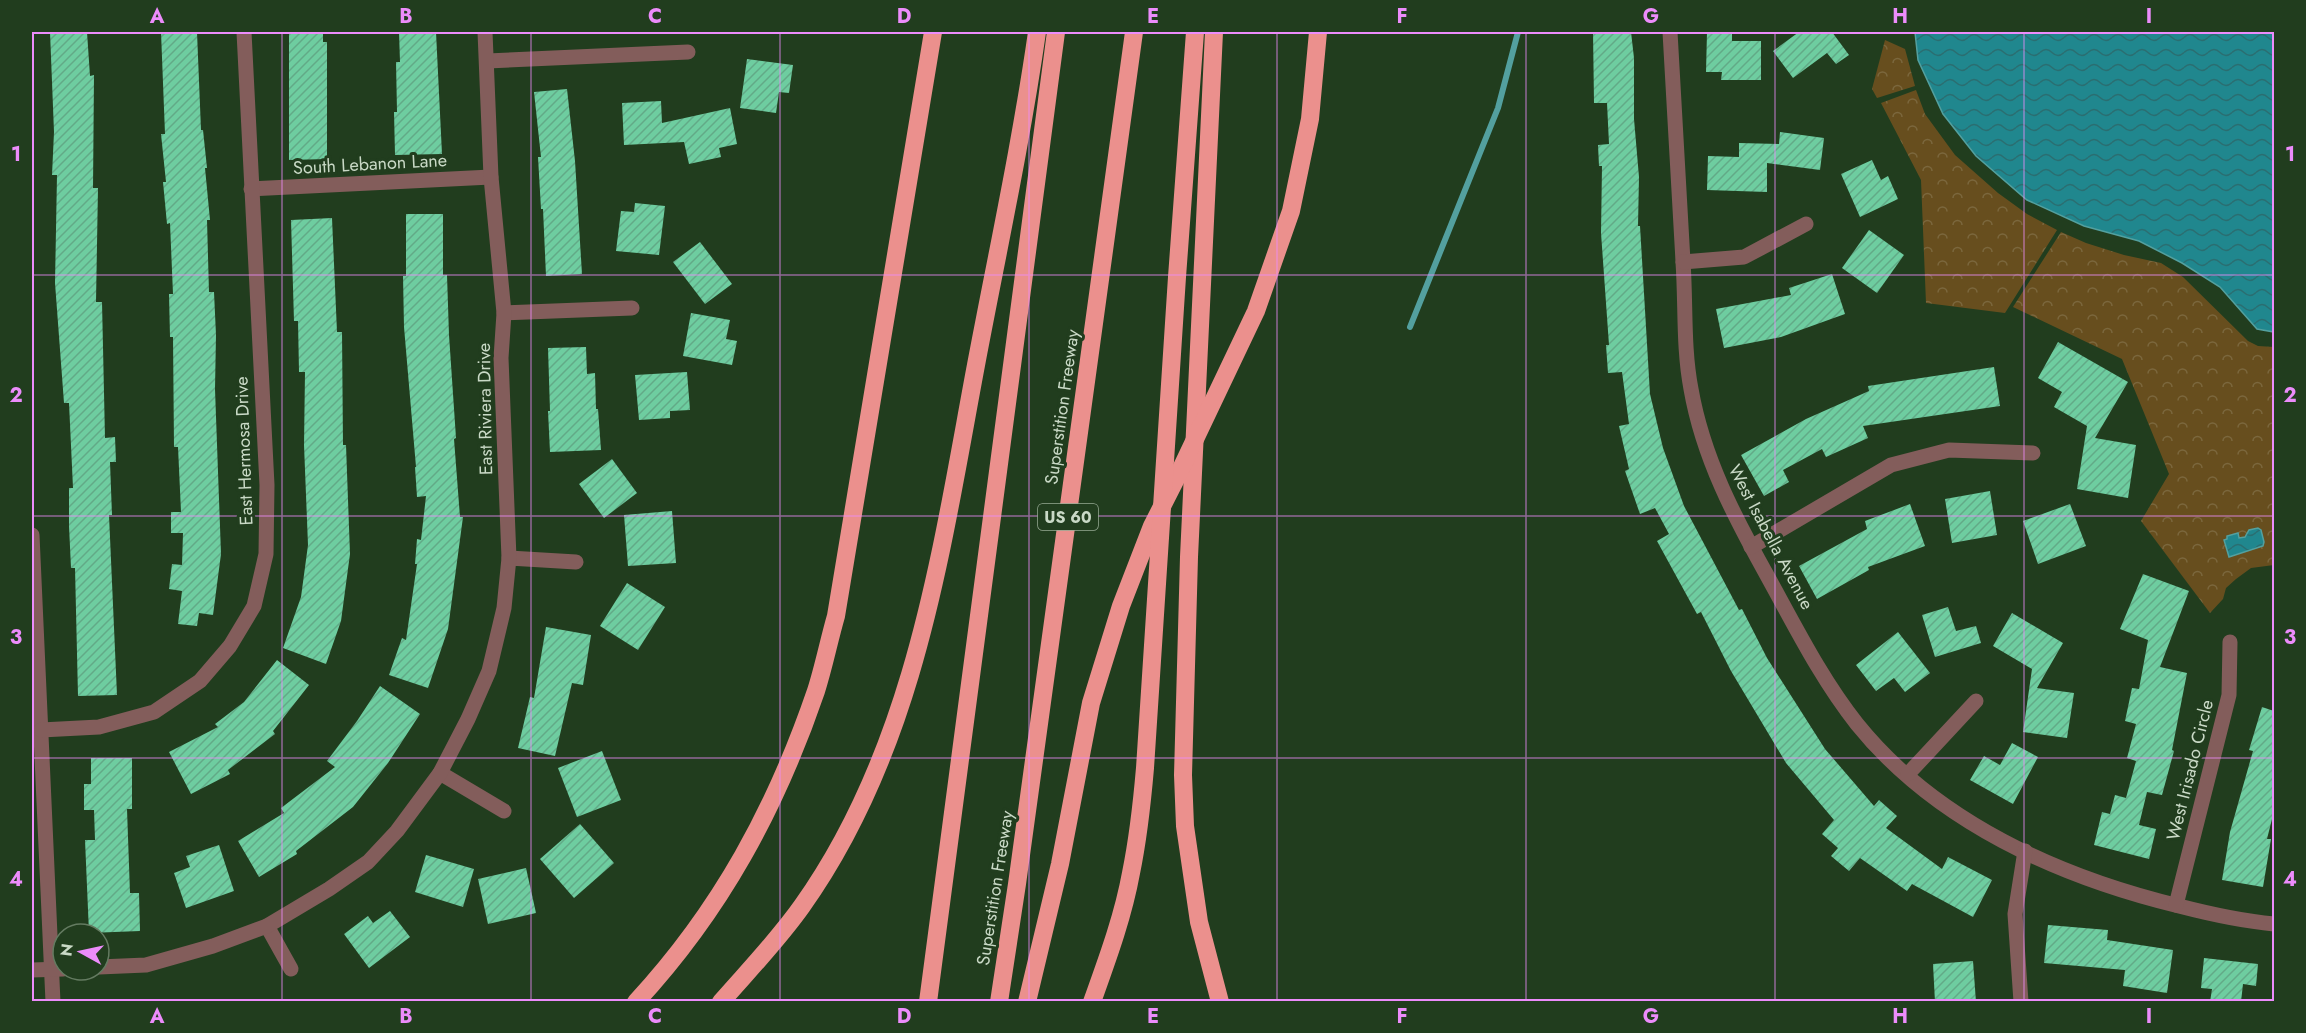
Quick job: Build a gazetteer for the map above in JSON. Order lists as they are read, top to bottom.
{
  "streets": {
    "highway": ["Superstition Freeway", "US 60"],
    "street": [
      "South Lebanon Lane",
      "East Riviera Drive",
      "East Hermosa Drive",
      "West Isabella Avenue",
      "West Irisado Circle"
    ]
  },
  "crossings": [
    ["South Lebanon Lane", "East Riviera Drive"],
    ["South Lebanon Lane", "East Hermosa Drive"],
    ["West Isabella Avenue", "West Irisado Circle"]
  ],
  "north": "left",
  "grid": {
    "columns": [
      "A",
      "B",
      "C",
      "D",
      "E",
      "F",
      "G",
      "H",
      "I"
    ],
    "rows": [
      "1",
      "2",
      "3",
      "4"
    ]
  }
}
